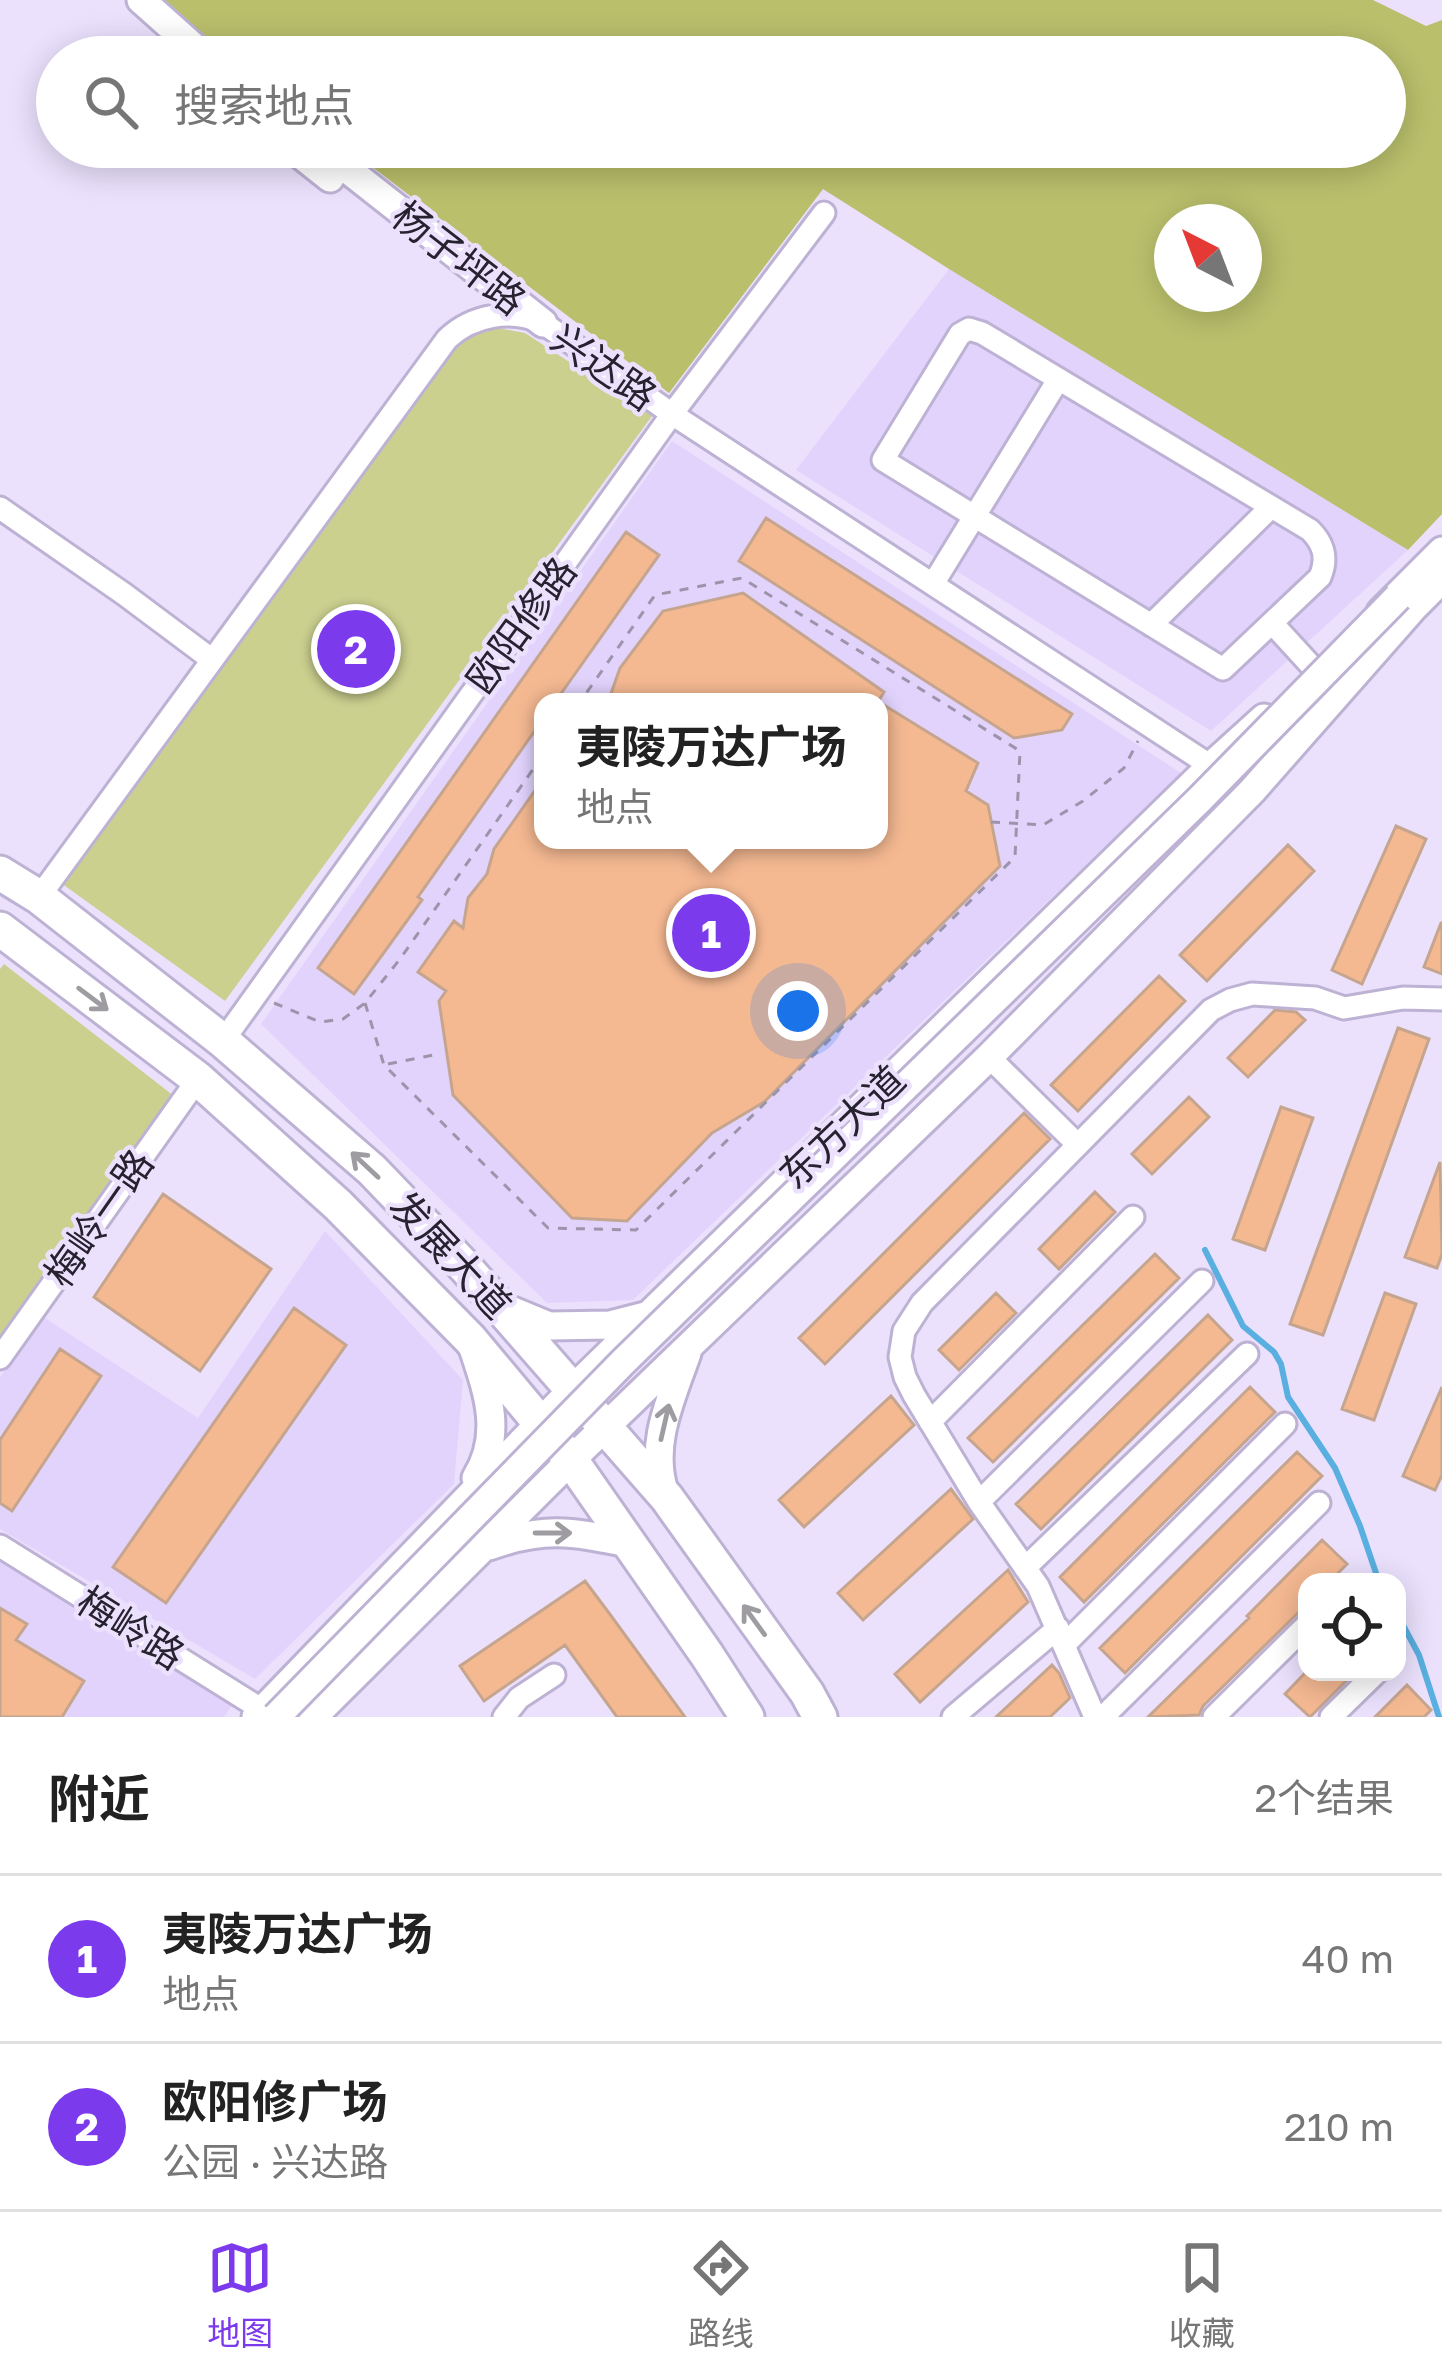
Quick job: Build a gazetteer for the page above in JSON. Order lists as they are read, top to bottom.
{
  "streets": {
    "highway": ["发展大道"],
    "main road": ["杨子坪路", "东方大道"],
    "street": [
      "兴达路",
      "欧阳修路",
      "梅岭一路",
      "梅岭路"
    ]
  },
  "crossings": [
    ["杨子坪路", "兴达路"],
    ["兴达路", "欧阳修路"],
    ["兴达路", "东方大道"],
    ["兴达路", "发展大道"],
    ["欧阳修路", "发展大道"],
    ["东方大道", "发展大道"],
    ["东方大道", "梅岭路"],
    ["梅岭一路", "发展大道"]
  ],
  "north": "top left",
  "page": {
    "search": "搜索地点",
    "pins": ["2", "1"],
    "popup": ["夷陵万达广场", "地点"],
    "heading": ["附近", "2个结果"],
    "list": [
      {
        "mark": "1",
        "name": "夷陵万达广场",
        "note": "地点",
        "value": "40 m"
      },
      {
        "mark": "2",
        "name": "欧阳修广场",
        "note": "公园 · 兴达路",
        "value": "210 m"
      }
    ],
    "nav": ["地图", "路线", "收藏"]
  }
}
